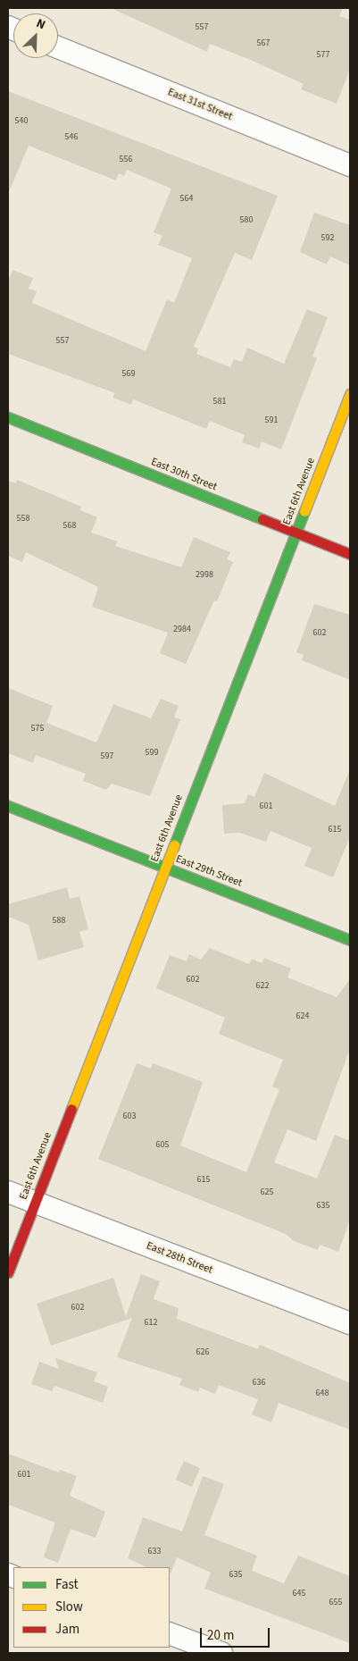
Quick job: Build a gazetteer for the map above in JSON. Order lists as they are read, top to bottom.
{
  "streets": {
    "street": [
      "East 31st Street",
      "East 30th Street",
      "East 6th Avenue",
      "East 29th Street",
      "East 28th Street"
    ]
  },
  "crossings": [
    ["East 30th Street", "East 6th Avenue"],
    ["East 6th Avenue", "East 29th Street"],
    ["East 6th Avenue", "East 28th Street"]
  ],
  "house_numbers": [
    "557",
    "567",
    "577",
    "540",
    "546",
    "556",
    "564",
    "580",
    "592",
    "557",
    "569",
    "581",
    "591",
    "558",
    "568",
    "2998",
    "2984",
    "602",
    "575",
    "599",
    "597",
    "601",
    "615",
    "588",
    "602",
    "622",
    "624",
    "603",
    "605",
    "615",
    "625",
    "635",
    "602",
    "612",
    "626",
    "636",
    "648",
    "601",
    "633",
    "635",
    "645",
    "655"
  ],
  "legend": ["Fast", "Slow", "Jam"],
  "scale_bar": "20 m",
  "north": "top right"
}
